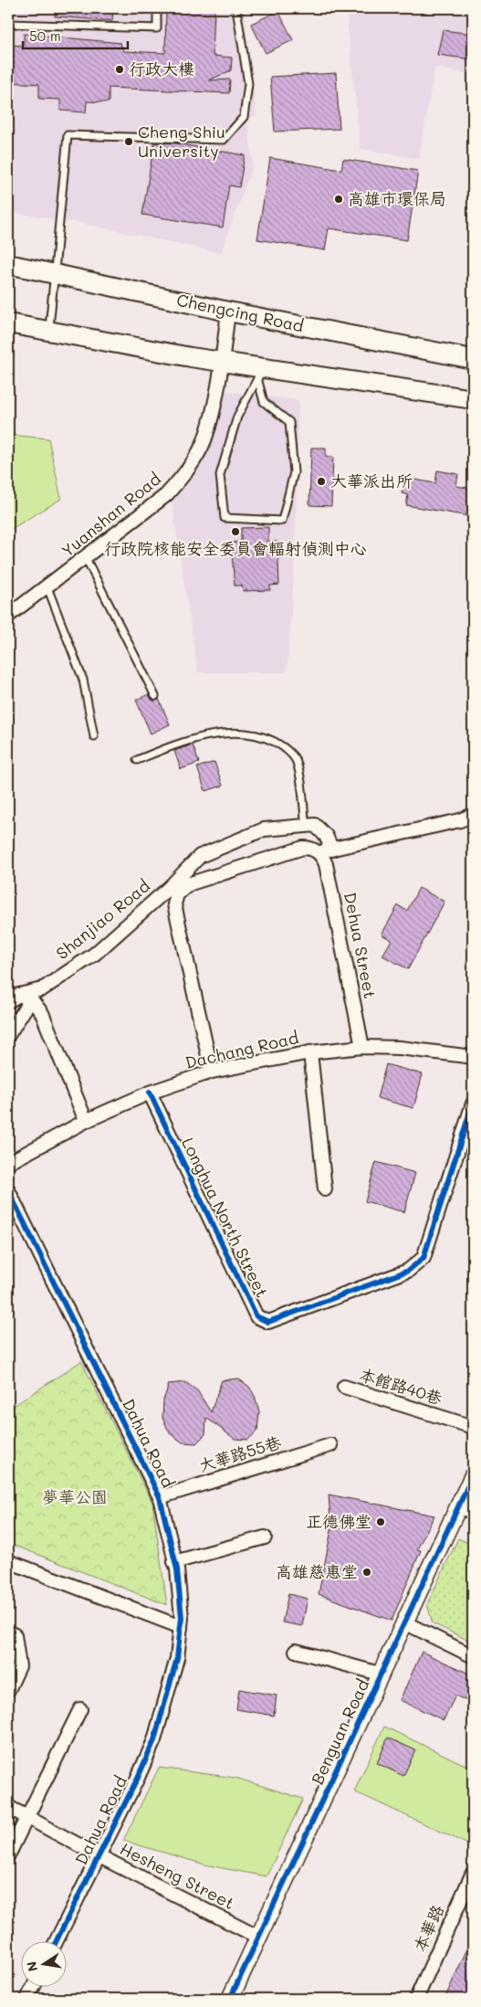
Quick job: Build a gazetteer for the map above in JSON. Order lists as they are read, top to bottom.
{
  "streets": {
    "main road": ["Chengcing Road"],
    "street": [
      "Yuanshan Road",
      "Shanjiao Road",
      "Dehua Street",
      "Dachang Road",
      "Longhua North Street",
      "本館路40巷",
      "Dahua Road",
      "大華路55巷",
      "Benguan Road",
      "Hesheng Street",
      "本華路"
    ]
  },
  "crossings": [
    ["Chengcing Road", "Yuanshan Road"],
    ["Shanjiao Road", "Dehua Street"],
    ["Dehua Street", "Dachang Road"],
    ["Dachang Road", "Longhua North Street"],
    ["Dahua Road", "大華路55巷"],
    ["Dahua Road", "Hesheng Street"],
    ["Benguan Road", "Hesheng Street"]
  ],
  "parks": ["夢華公園"],
  "places": [
    "行政大樓",
    "Cheng Shiu University",
    "高雄市環保局",
    "大華派出所",
    "行政院核能安全委員會輻射偵測中心",
    "正德佛堂",
    "高雄慈惠堂"
  ],
  "scale_bar": "50 m",
  "north": "left"
}
